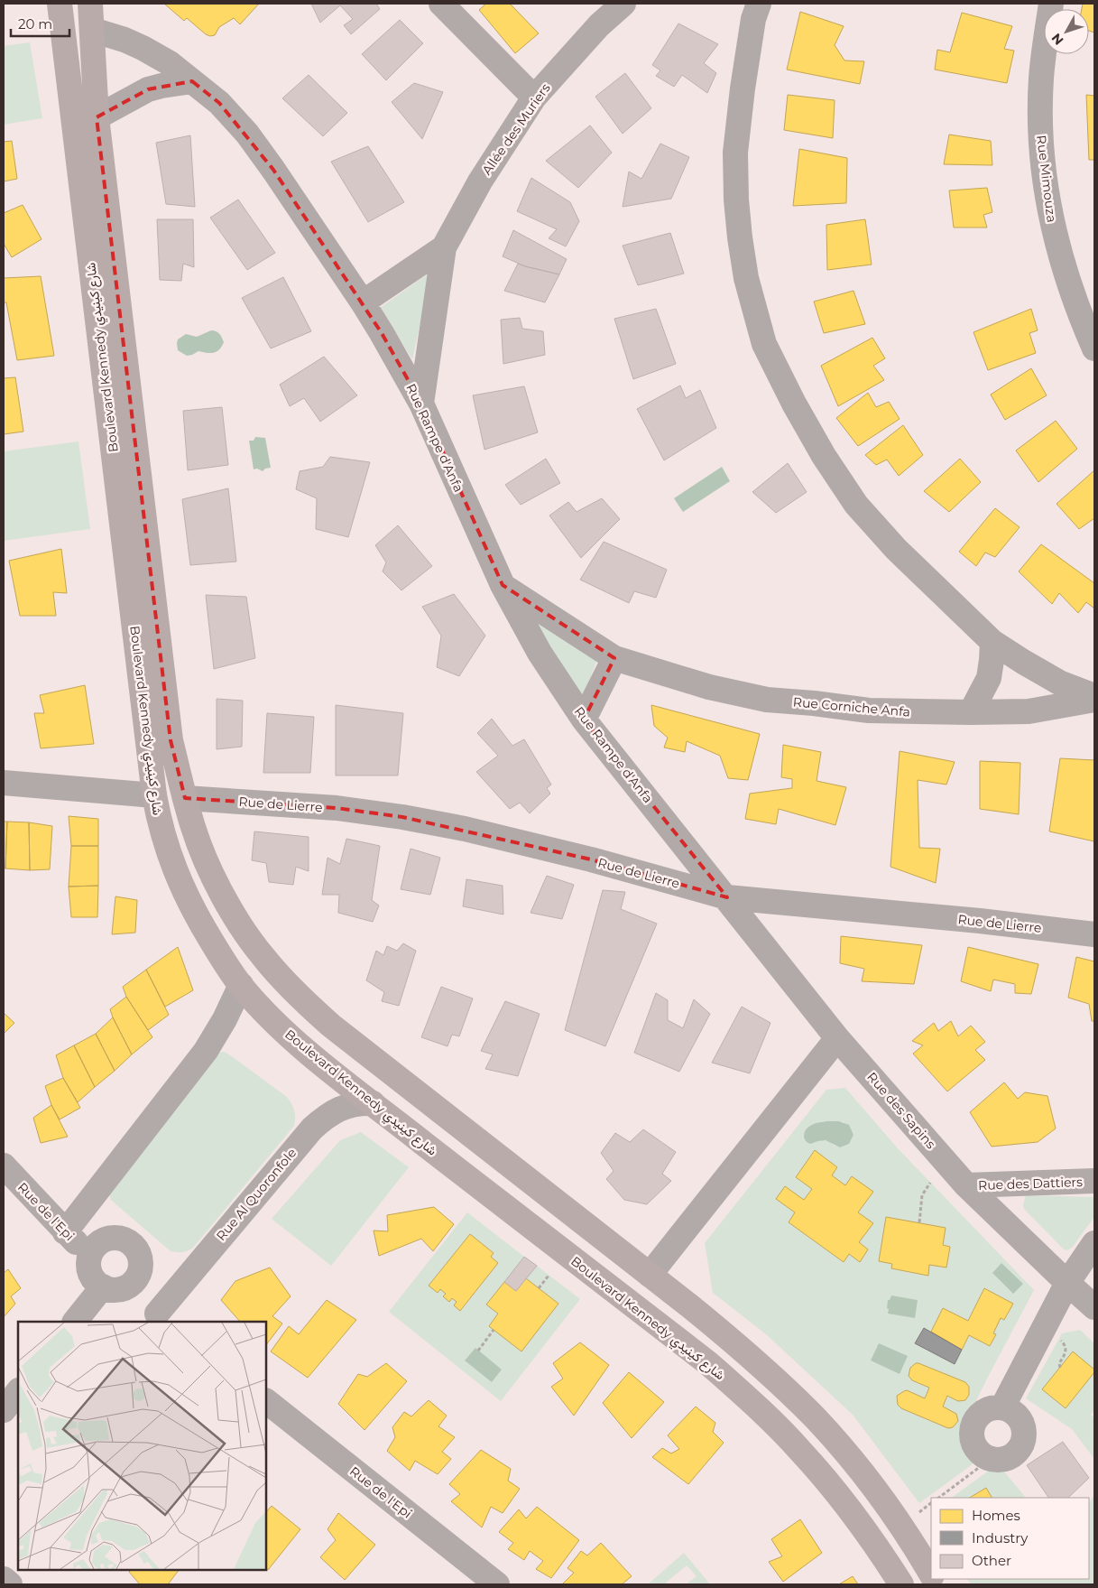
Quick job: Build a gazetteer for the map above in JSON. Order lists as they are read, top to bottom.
{
  "streets": {
    "main road": ["Boulevard Kennedy شارع كينيدي"],
    "street": [
      "Allée des Muriers",
      "Rue Mimouza",
      "Rue Rampe d'Anfa",
      "Rue Corniche Anfa",
      "Rue de Lierre",
      "Rue des Sapins",
      "Rue des Dattiers",
      "Rue Al Quoronfole",
      "Rue de l'Epi"
    ]
  },
  "crossings": [
    ["Allée des Muriers", "Rue Rampe d'Anfa"],
    ["Boulevard Kennedy شارع كينيدي", "Rue Rampe d'Anfa"],
    ["Boulevard Kennedy شارع كينيدي", "Rue de Lierre"],
    ["Boulevard Kennedy شارع كينيدي", "Rue Al Quoronfole"],
    ["Rue Rampe d'Anfa", "Rue Corniche Anfa"],
    ["Rue Rampe d'Anfa", "Rue de Lierre"],
    ["Rue Rampe d'Anfa", "Rue des Sapins"],
    ["Rue de Lierre", "Rue des Sapins"],
    ["Rue des Sapins", "Rue des Dattiers"]
  ],
  "legend": ["Homes", "Industry", "Other"],
  "scale_bar": "20 m",
  "north": "bottom left"
}
